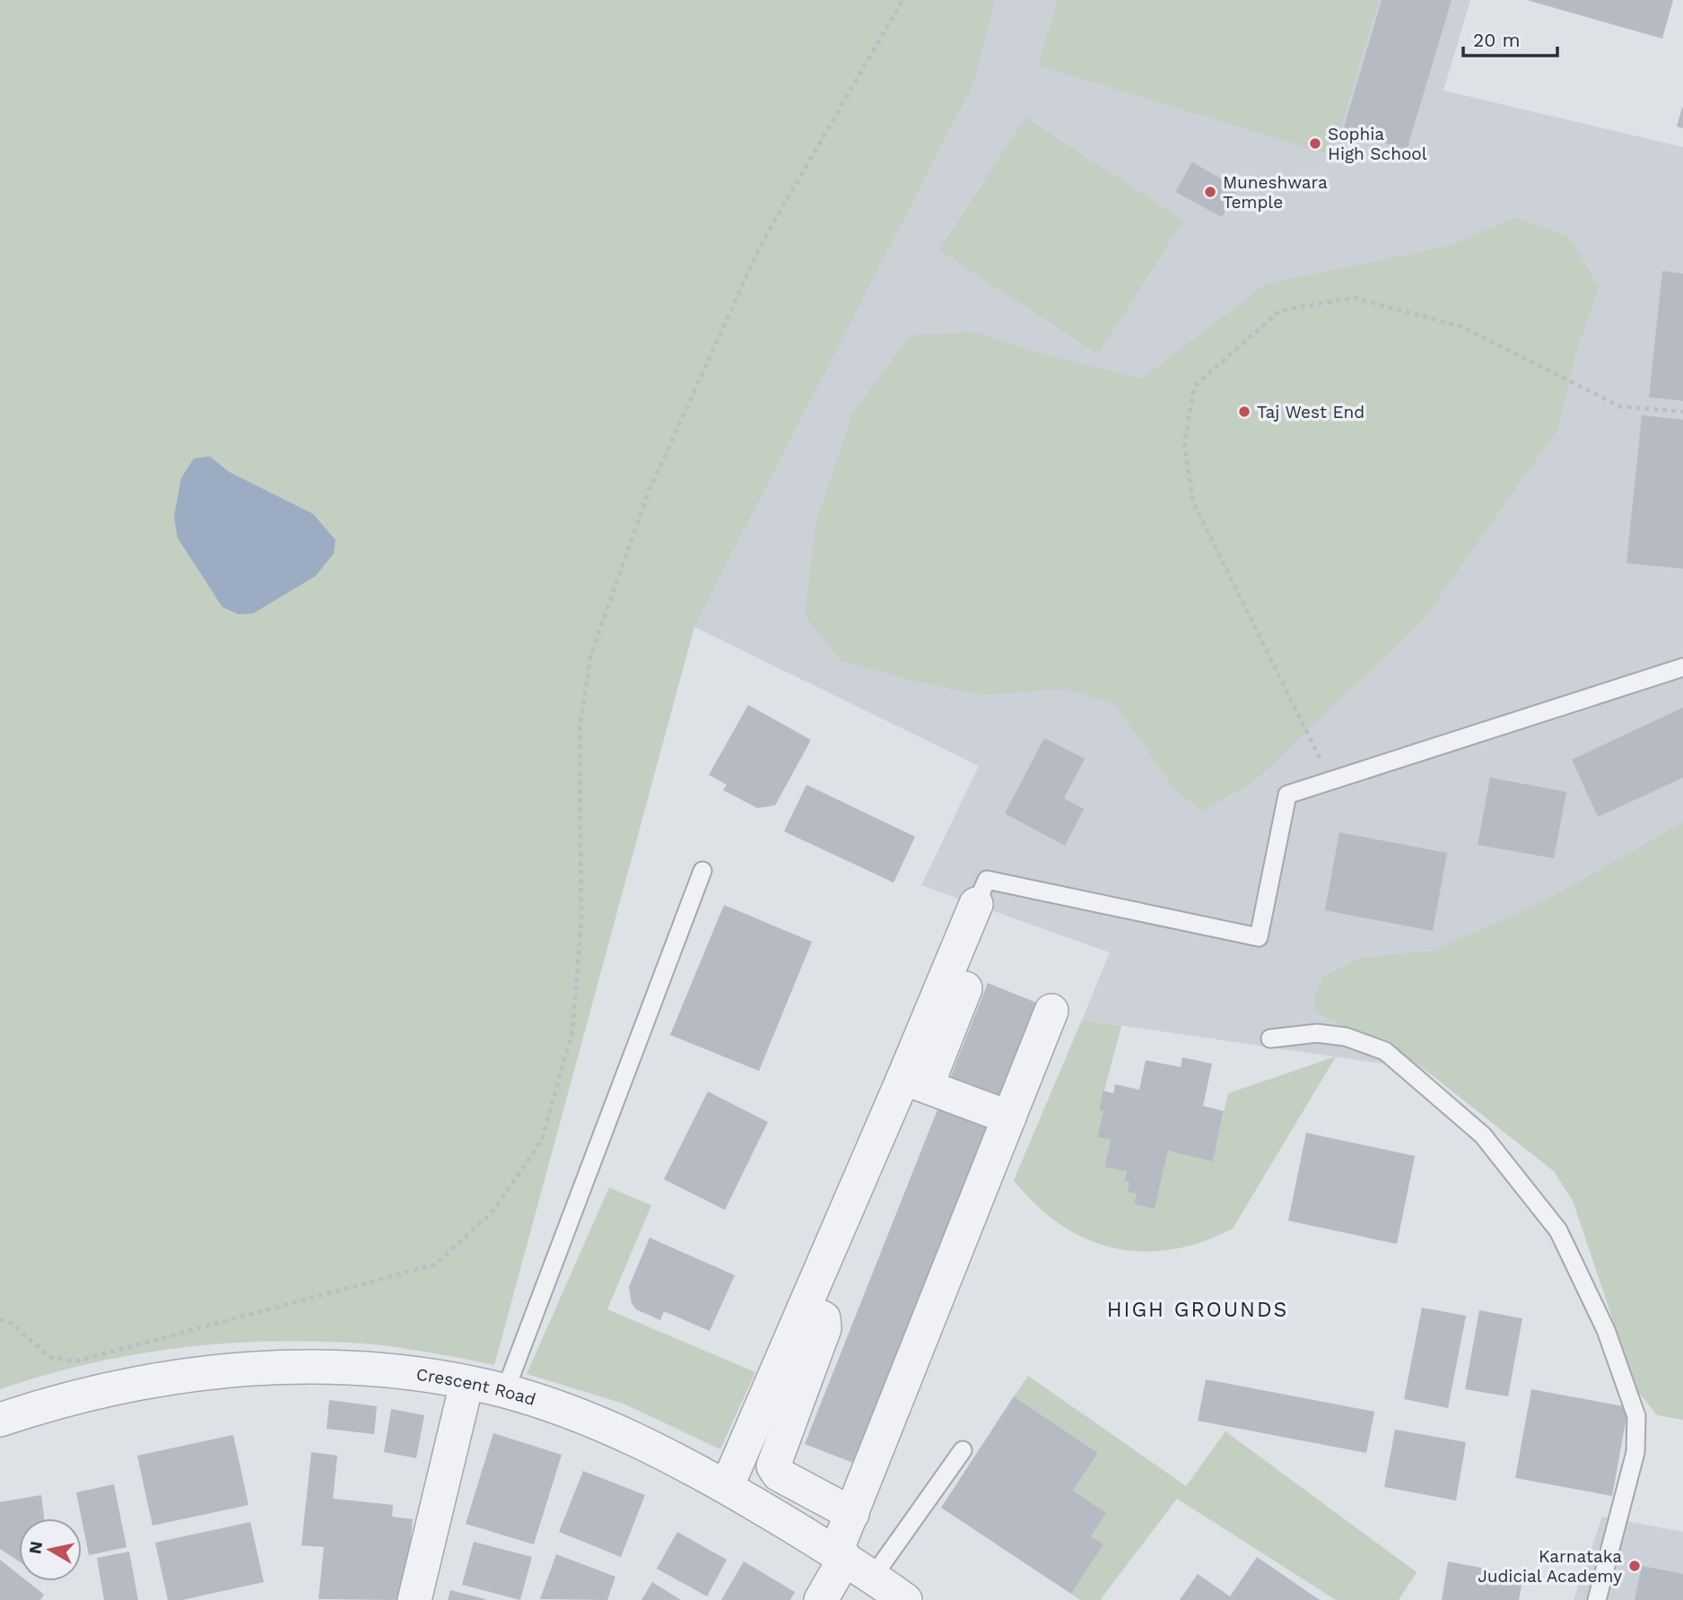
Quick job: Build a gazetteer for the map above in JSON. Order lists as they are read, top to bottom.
{
  "streets": {
    "street": ["Crescent Road"]
  },
  "districts": ["HIGH GROUNDS"],
  "places": [
    "Sophia High School",
    "Muneshwara Temple",
    "Taj West End",
    "Karnataka Judicial Academy"
  ],
  "scale_bar": "20 m",
  "north": "left"
}
